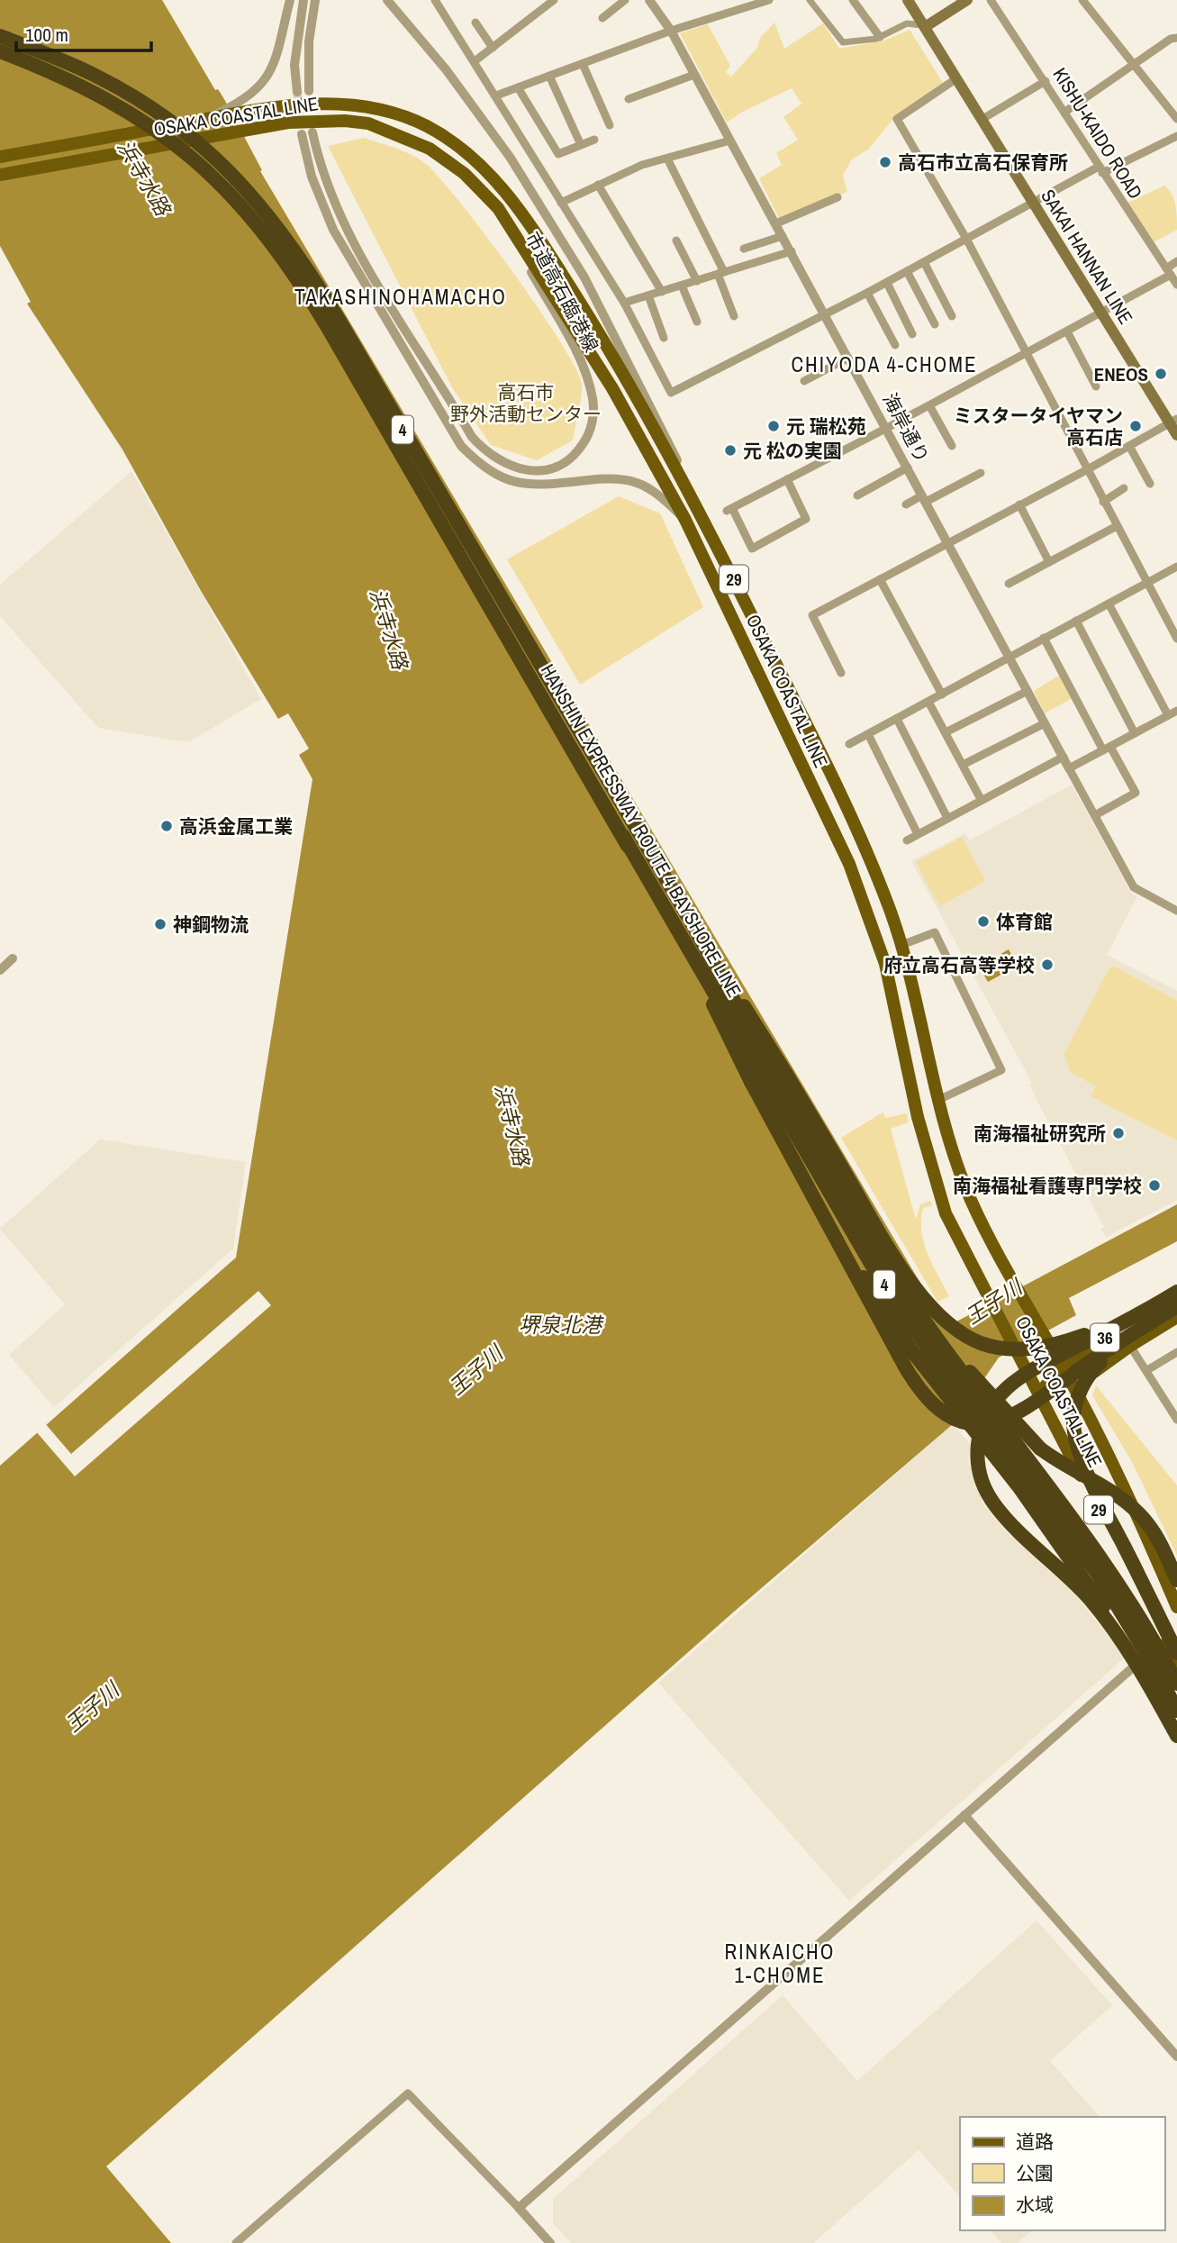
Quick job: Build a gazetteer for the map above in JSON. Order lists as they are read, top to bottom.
{
  "streets": {
    "highway": ["4", "HANSHIN EXPRESSWAY ROUTE 4 BAYSHORE LINE"],
    "main road": [
      "OSAKA COASTAL LINE",
      "SAKAI HANNAN LINE",
      "29",
      "36"
    ],
    "street": ["KISHU-KAIDO ROAD", "市道高石臨港線", "海岸通り"]
  },
  "crossings": [
    ["OSAKA COASTAL LINE", "市道高石臨港線"],
    ["OSAKA COASTAL LINE", "36"]
  ],
  "districts": ["TAKASHINOHAMACHO", "CHIYODA 4-CHOME", "RINKAICHO 1-CHOME"],
  "water": ["浜寺水路", "王子川", "堺泉北港"],
  "parks": ["高石市 野外活動センター"],
  "places": [
    "高石市立高石保育所",
    "ENEOS",
    "元 瑞松苑",
    "ミスタータイヤマン 高石店",
    "元 松の実園",
    "高浜金属工業",
    "体育館",
    "神鋼物流",
    "府立高石高等学校",
    "南海福祉研究所",
    "南海福祉看護専門学校"
  ],
  "legend": ["道路", "公園", "水域"],
  "scale_bar": "100 m"
}
